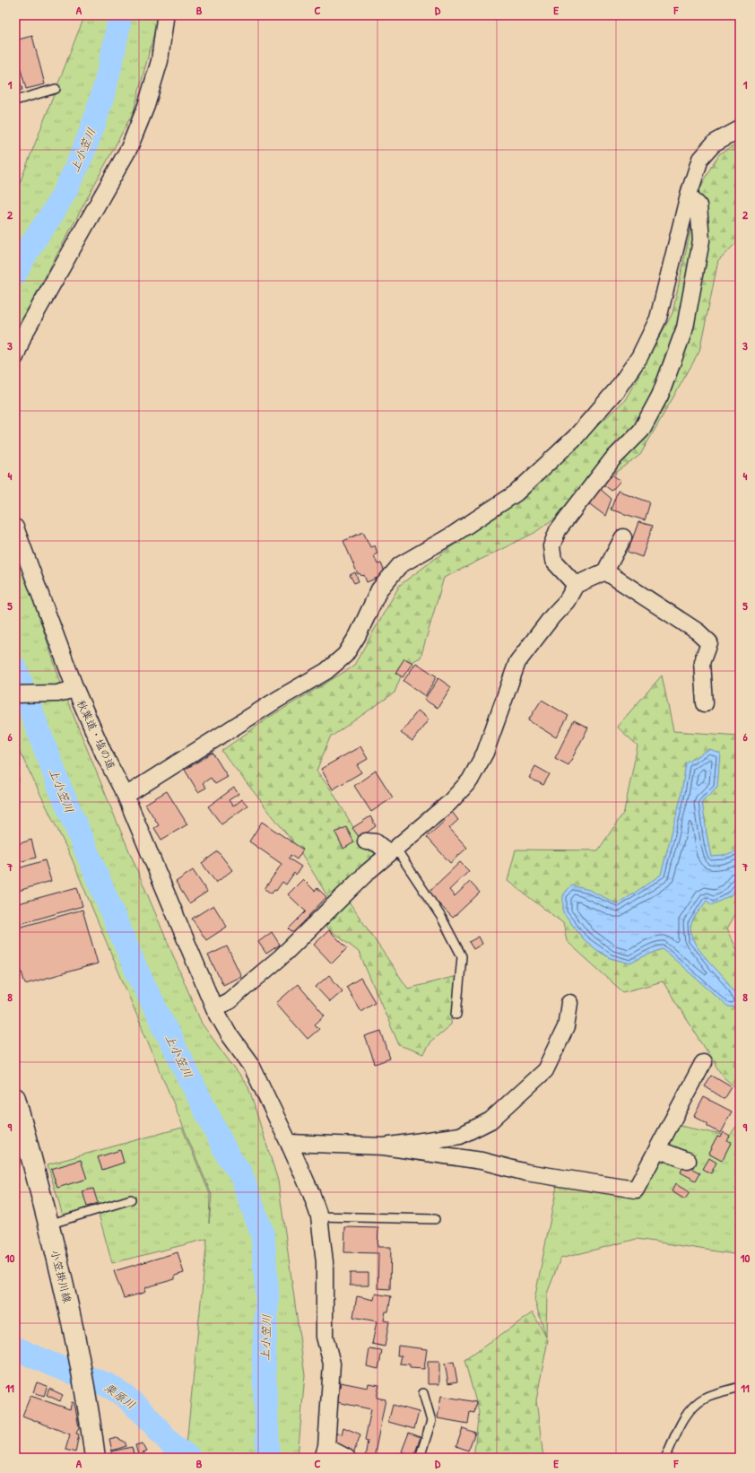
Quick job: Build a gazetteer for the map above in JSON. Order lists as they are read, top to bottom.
{
  "streets": {
    "main road": ["小笠掛川線"],
    "street": ["秋葉道・塩の道"]
  },
  "water": ["上小笠川", "栗原川"],
  "grid": {
    "columns": [
      "A",
      "B",
      "C",
      "D",
      "E",
      "F"
    ],
    "rows": [
      "1",
      "2",
      "3",
      "4",
      "5",
      "6",
      "7",
      "8",
      "9",
      "10",
      "11"
    ]
  }
}
